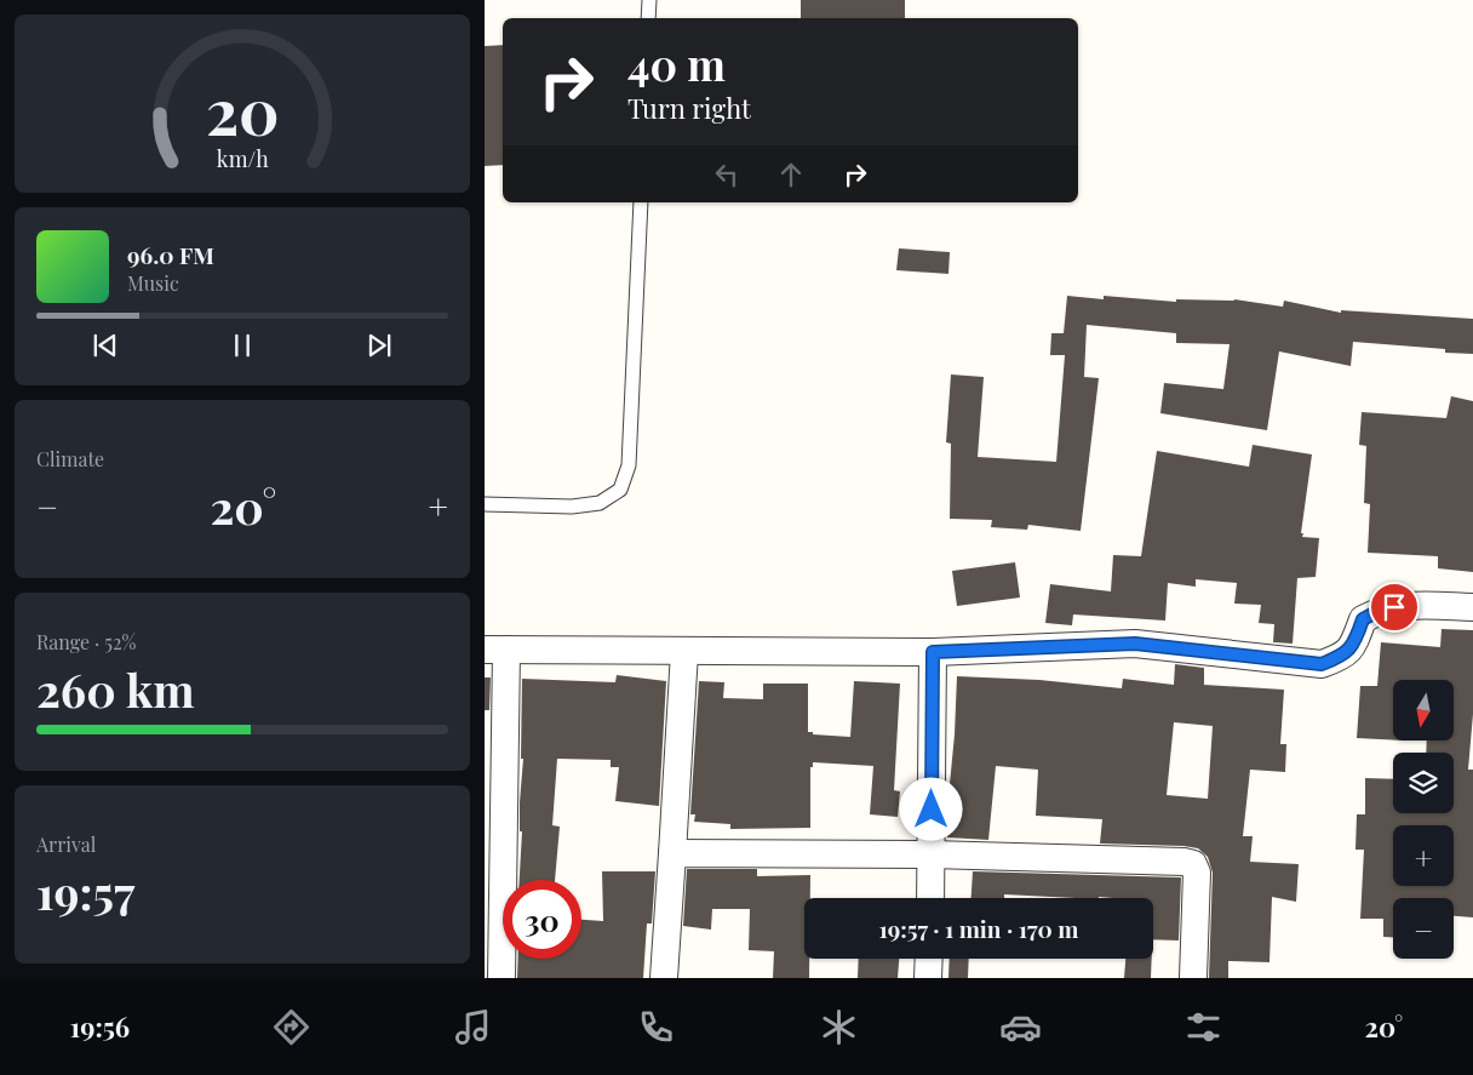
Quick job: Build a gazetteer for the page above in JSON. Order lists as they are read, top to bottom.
{
  "north": "bottom",
  "page": {
    "turn": ["40 m", "Turn right"],
    "song": ["96.0 FM", "Music"],
    "tile": [
      "Climate",
      ["Range · 52%", "260 km"],
      ["Arrival", "19:57"]
    ],
    "heat": ["−", "20°", "+"],
    "map_buttons": ["+", "−"],
    "limit": "30",
    "trip": "19:57 · 1 min · 170 m",
    "tabs": ["19:56", "20°"],
    "gauge": ["20", "km/h"]
  }
}
